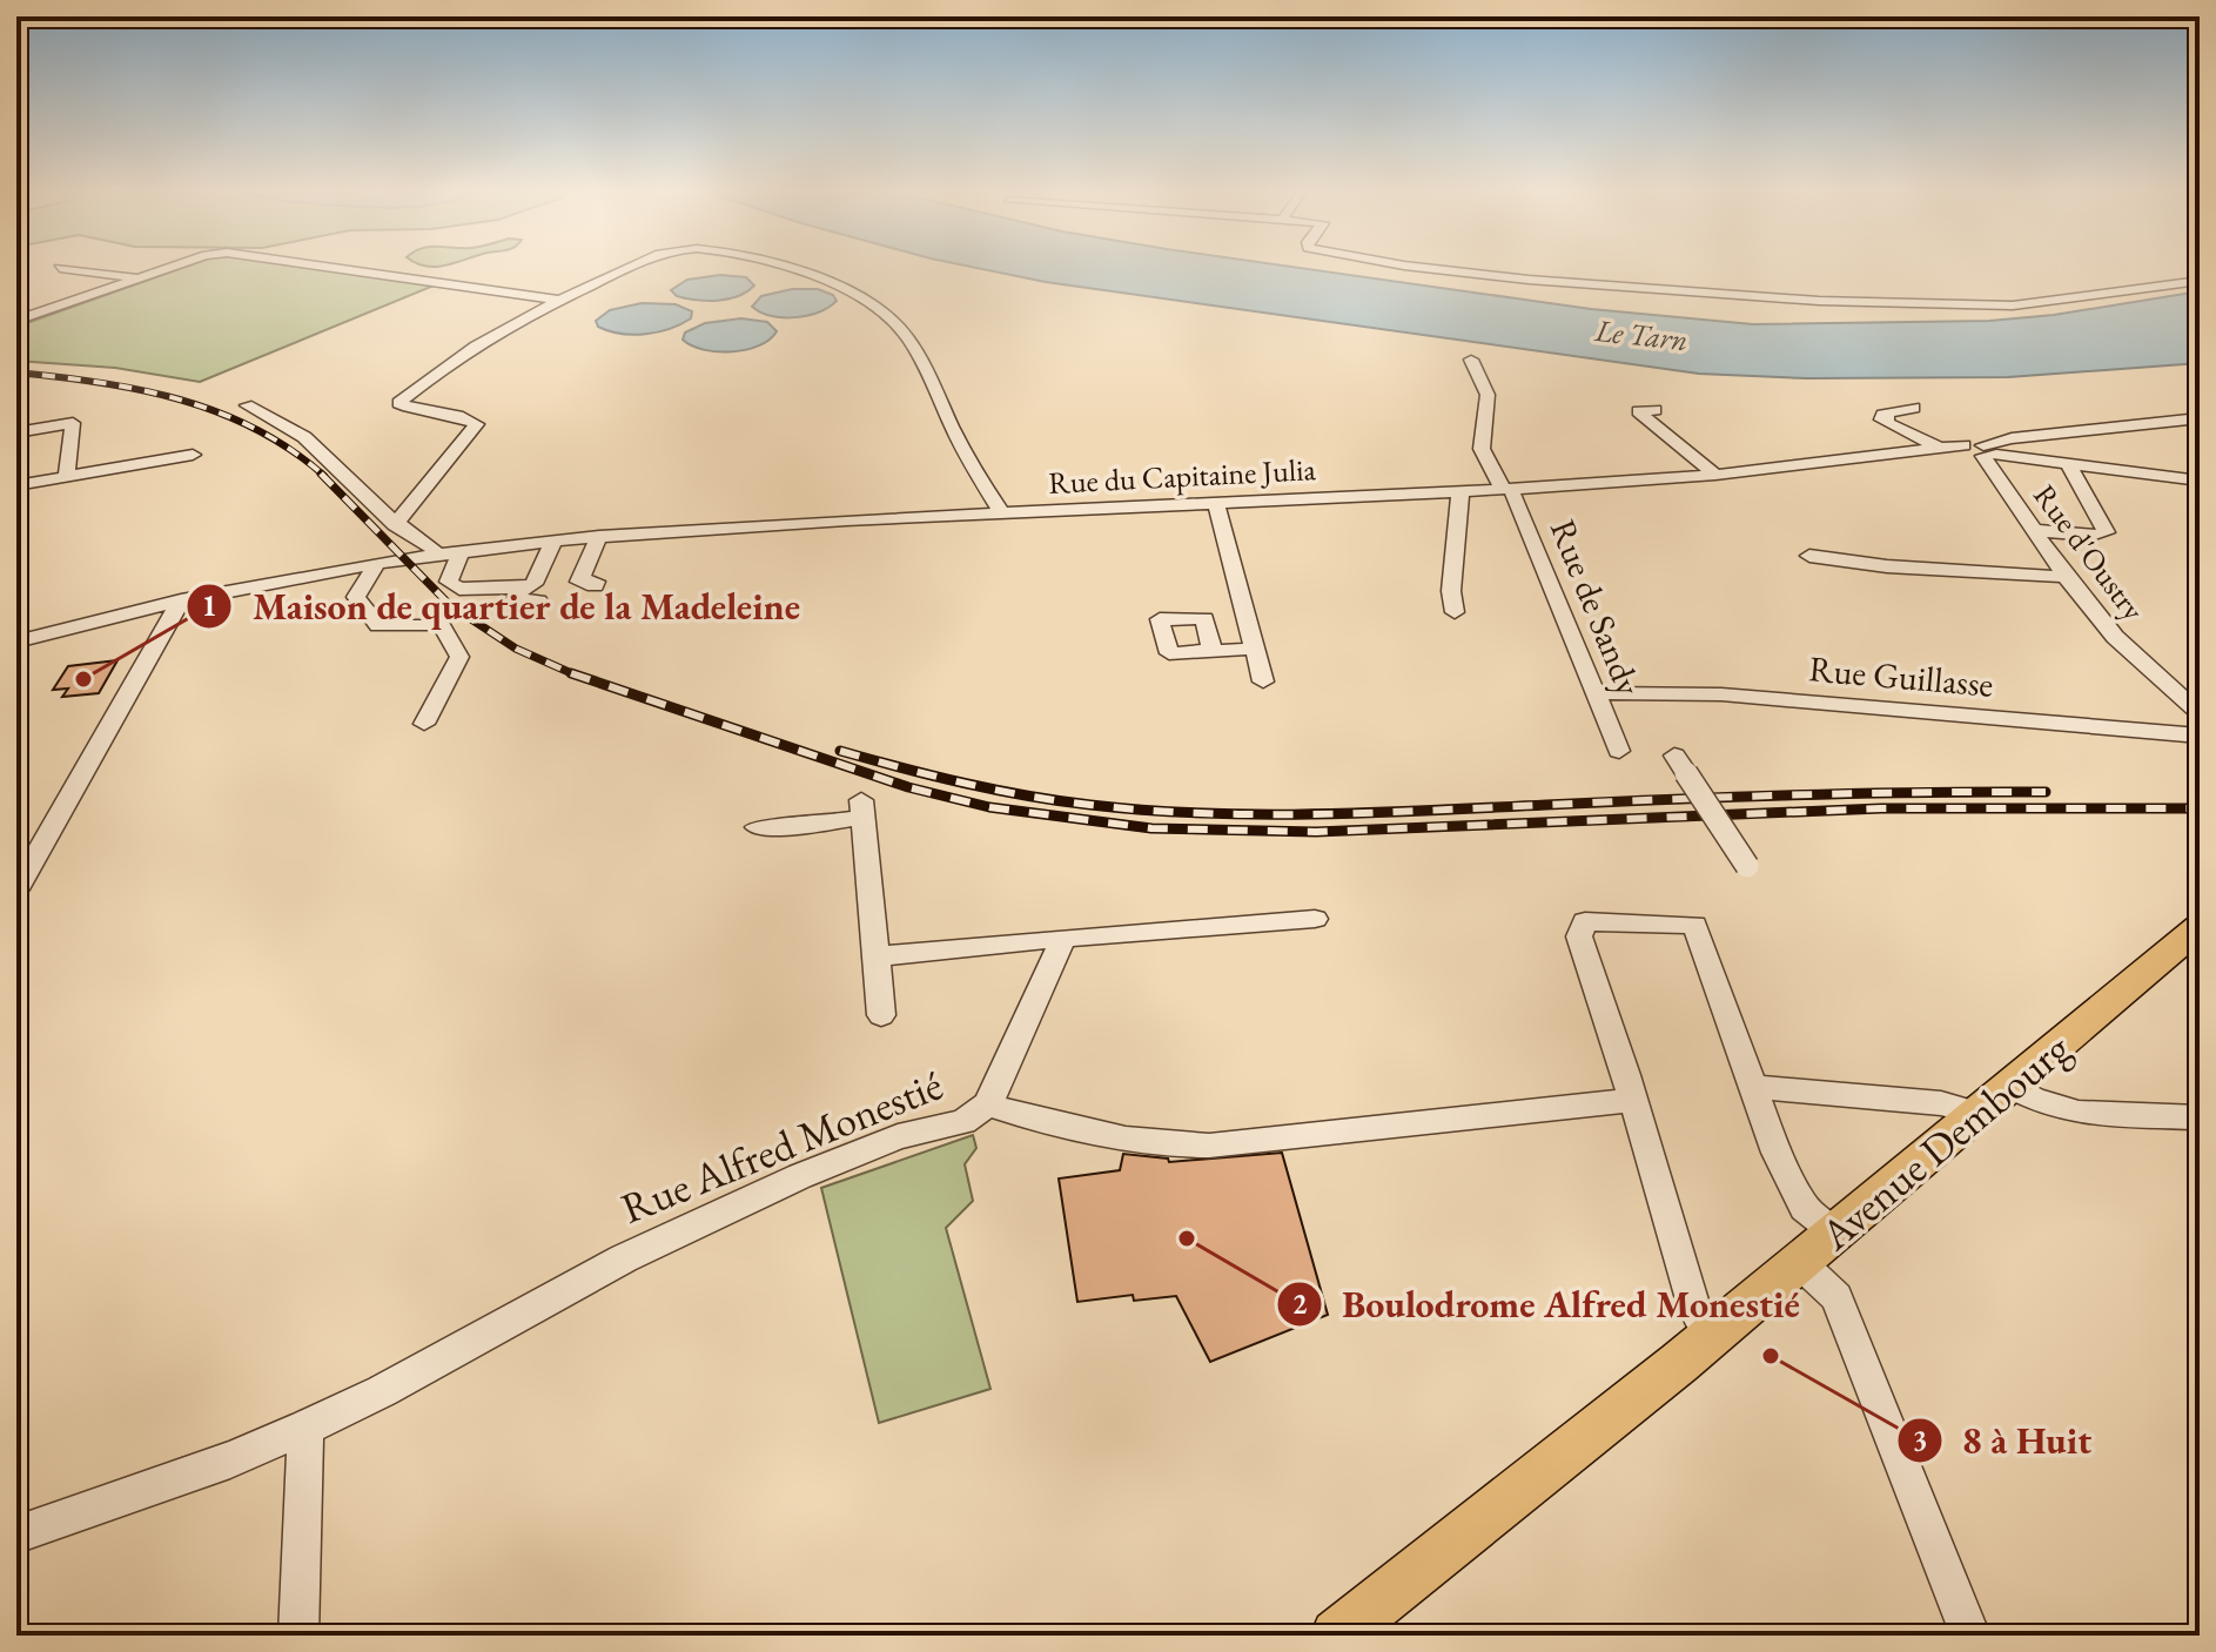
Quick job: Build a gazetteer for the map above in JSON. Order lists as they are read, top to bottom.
{
  "streets": {
    "main road": ["Avenue Dembourg"],
    "street": [
      "Rue du Capitaine Julia",
      "Rue d'Oustry",
      "Rue de Sandy",
      "Rue Guillasse",
      "Rue Alfred Monestié"
    ]
  },
  "crossings": [
    ["Rue du Capitaine Julia", "Rue de Sandy"],
    ["Rue de Sandy", "Rue Guillasse"]
  ],
  "water": ["Le Tarn"],
  "places": ["Maison de quartier de la Madeleine", "Boulodrome Alfred Monestié", "8 à Huit"]
}
